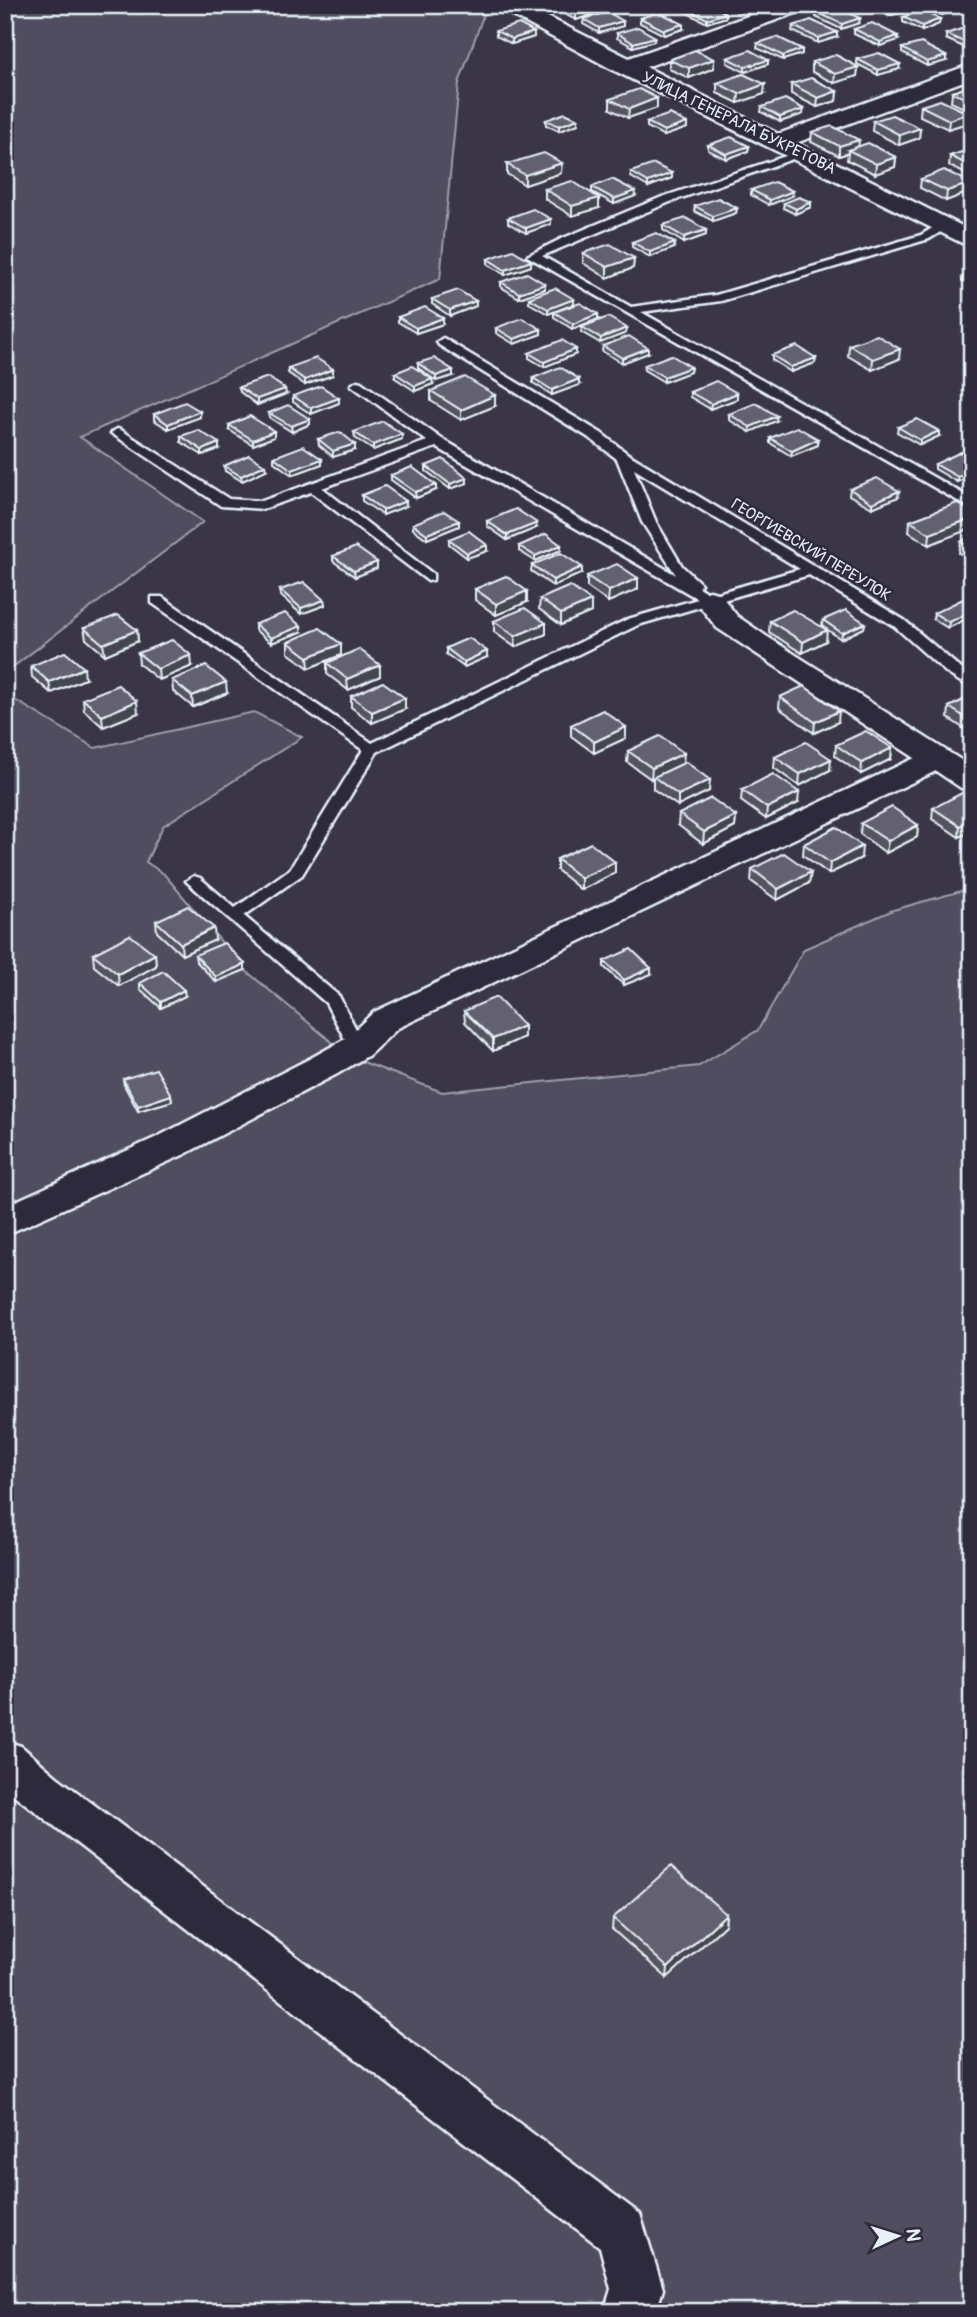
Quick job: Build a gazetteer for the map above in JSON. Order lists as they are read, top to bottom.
{
  "streets": {
    "street": ["УЛИЦА ГЕНЕРАЛА БУКРЕТОВА"],
    "lane": ["ГЕОРГИЕВСКИЙ ПЕРЕУЛОК"]
  },
  "north": "right"
}
